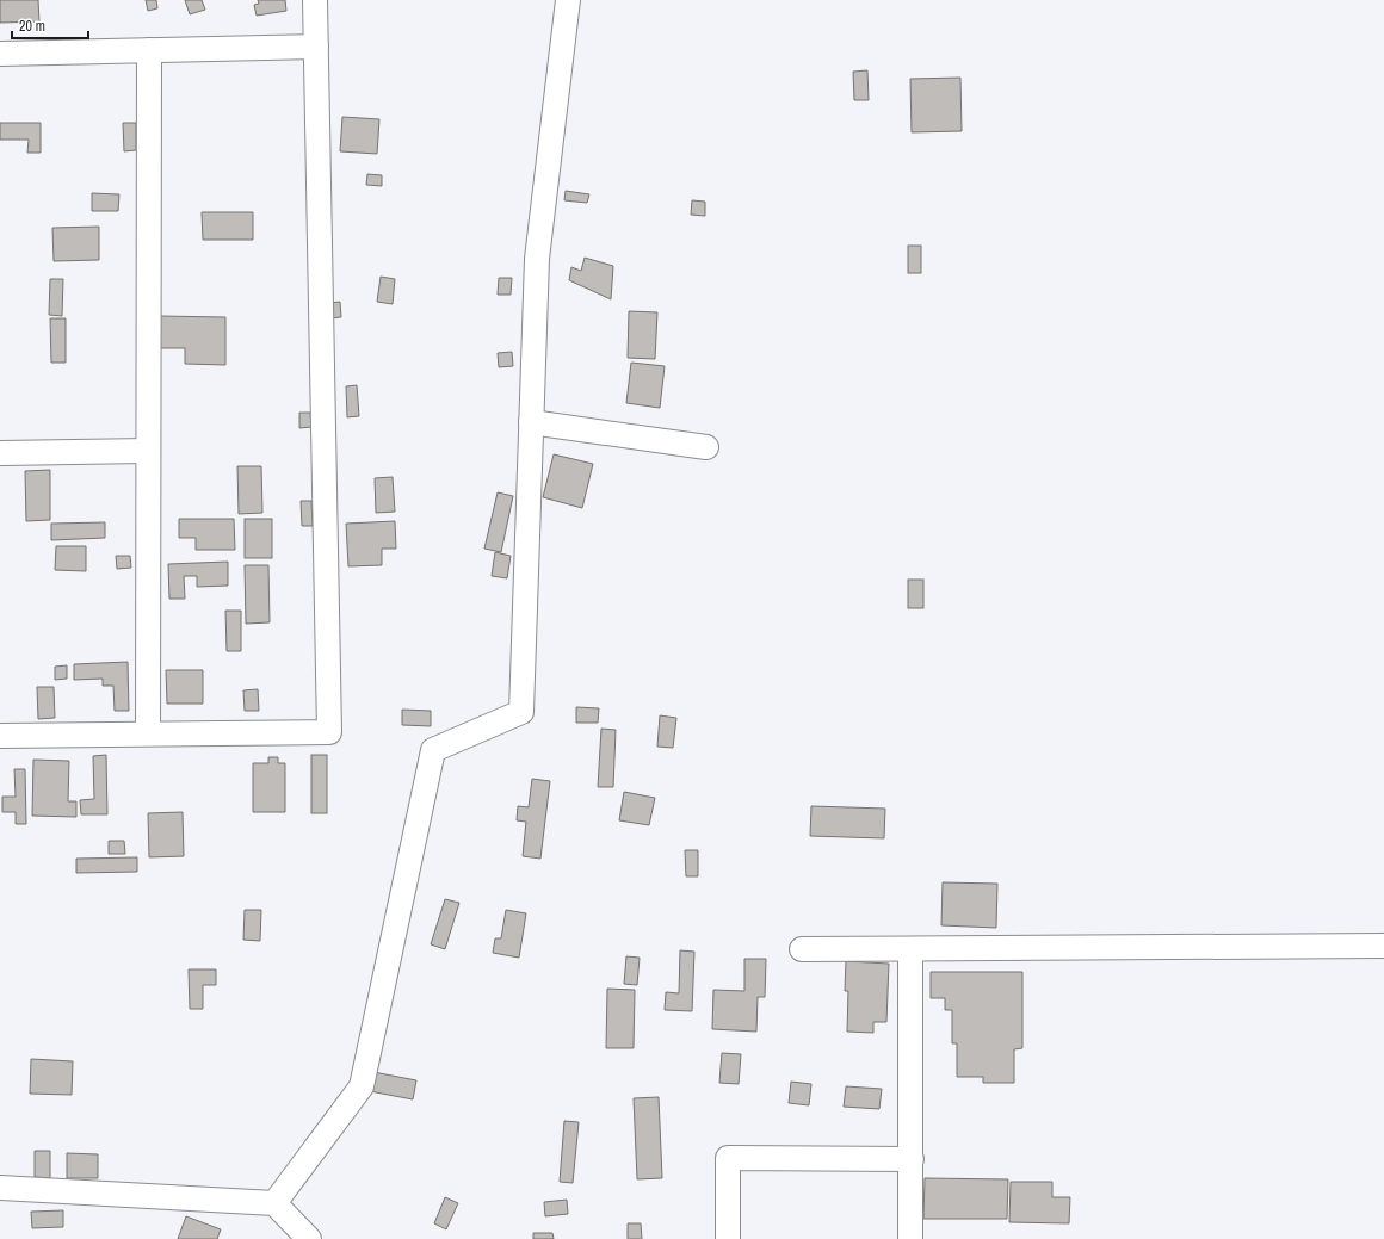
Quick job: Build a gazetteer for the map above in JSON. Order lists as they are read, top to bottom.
{
  "scale_bar": "20 m"
}
